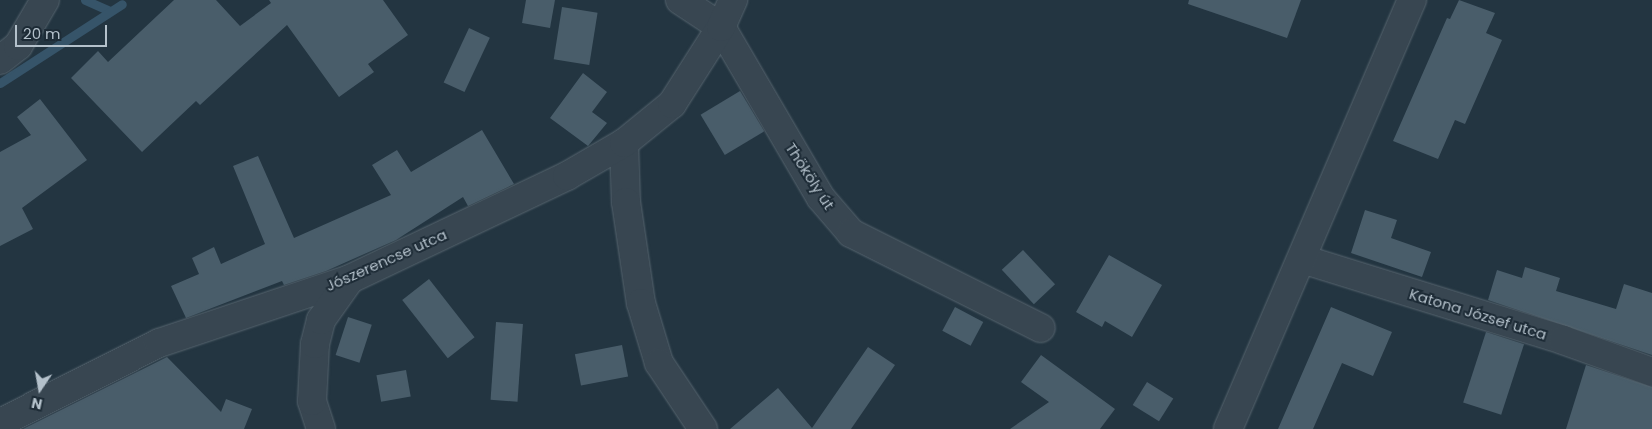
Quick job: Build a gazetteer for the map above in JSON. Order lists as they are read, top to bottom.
{
  "streets": {
    "street": ["Thököly út", "Jószerencse utca", "Katona József utca"]
  },
  "crossings": [
    ["Thököly út", "Jószerencse utca"]
  ],
  "scale_bar": "20 m",
  "north": "bottom"
}
